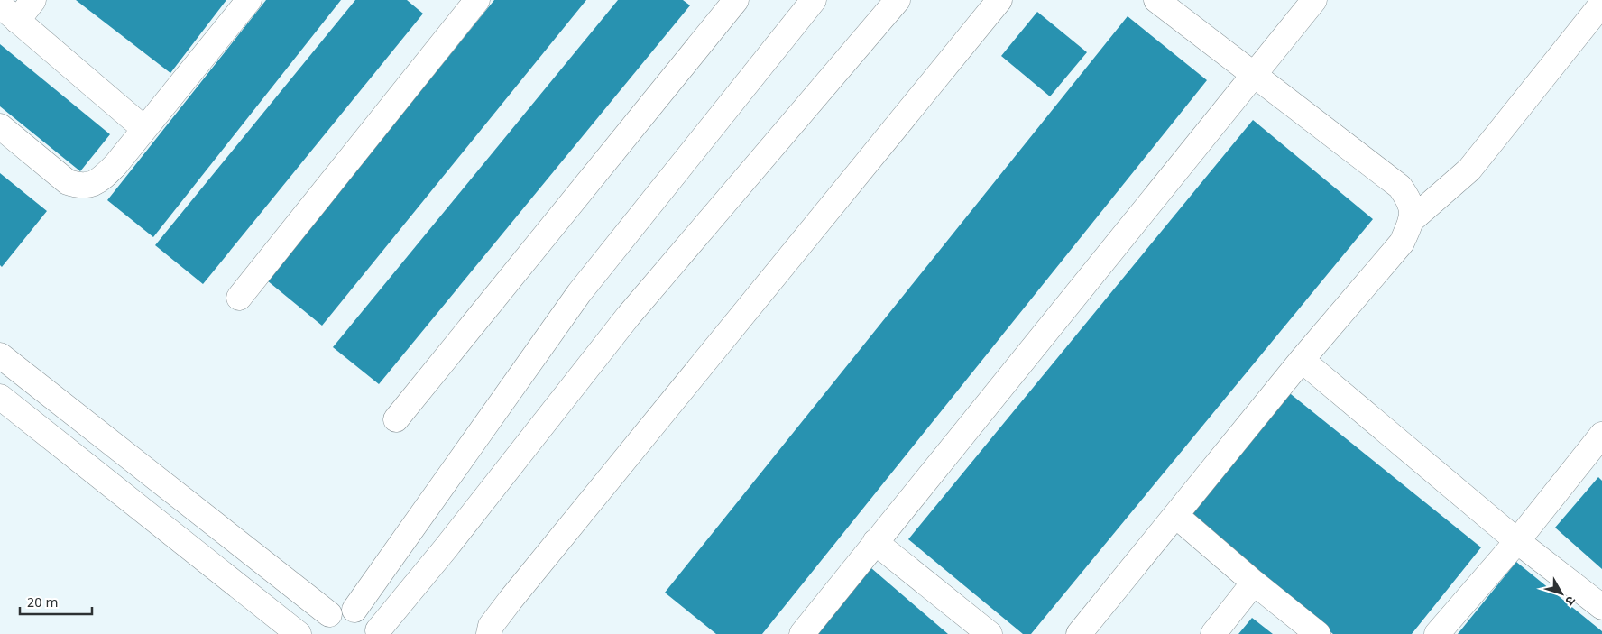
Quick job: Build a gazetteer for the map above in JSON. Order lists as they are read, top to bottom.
{
  "scale_bar": "20 m",
  "north": "bottom right"
}
